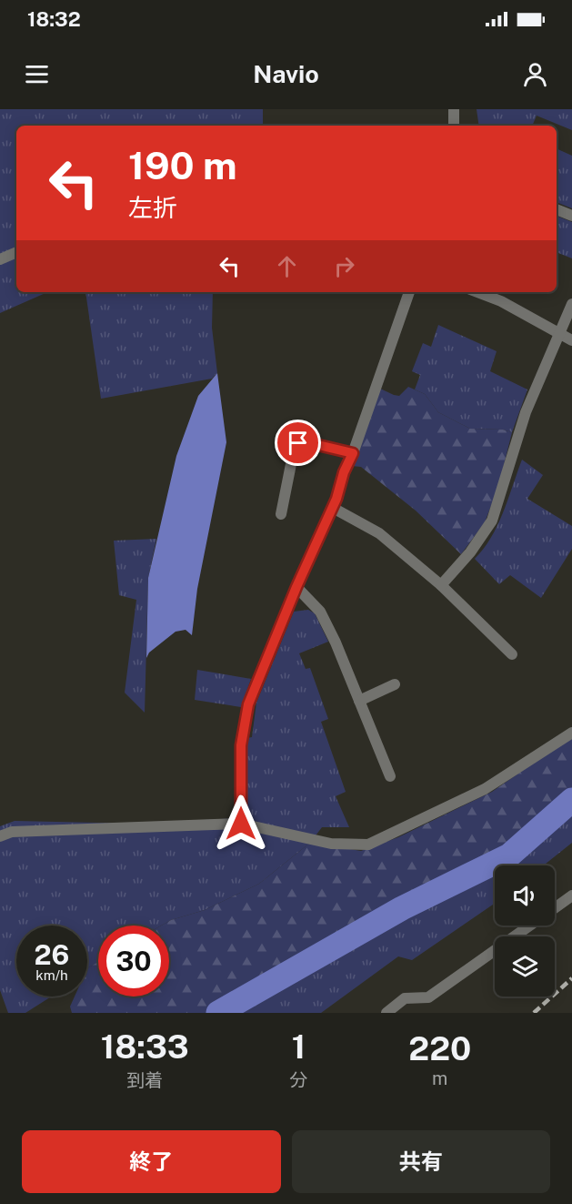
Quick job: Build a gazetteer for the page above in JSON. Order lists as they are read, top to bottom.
{
  "page": {
    "status": "18:32",
    "header": "Navio",
    "turn": ["190 m", "左折"],
    "speed": "26 km/h",
    "limit": "30",
    "eta": [
      "18:33",
      "到着",
      "1",
      "分",
      "220",
      "m"
    ],
    "buttons": ["終了", "共有"]
  }
}
